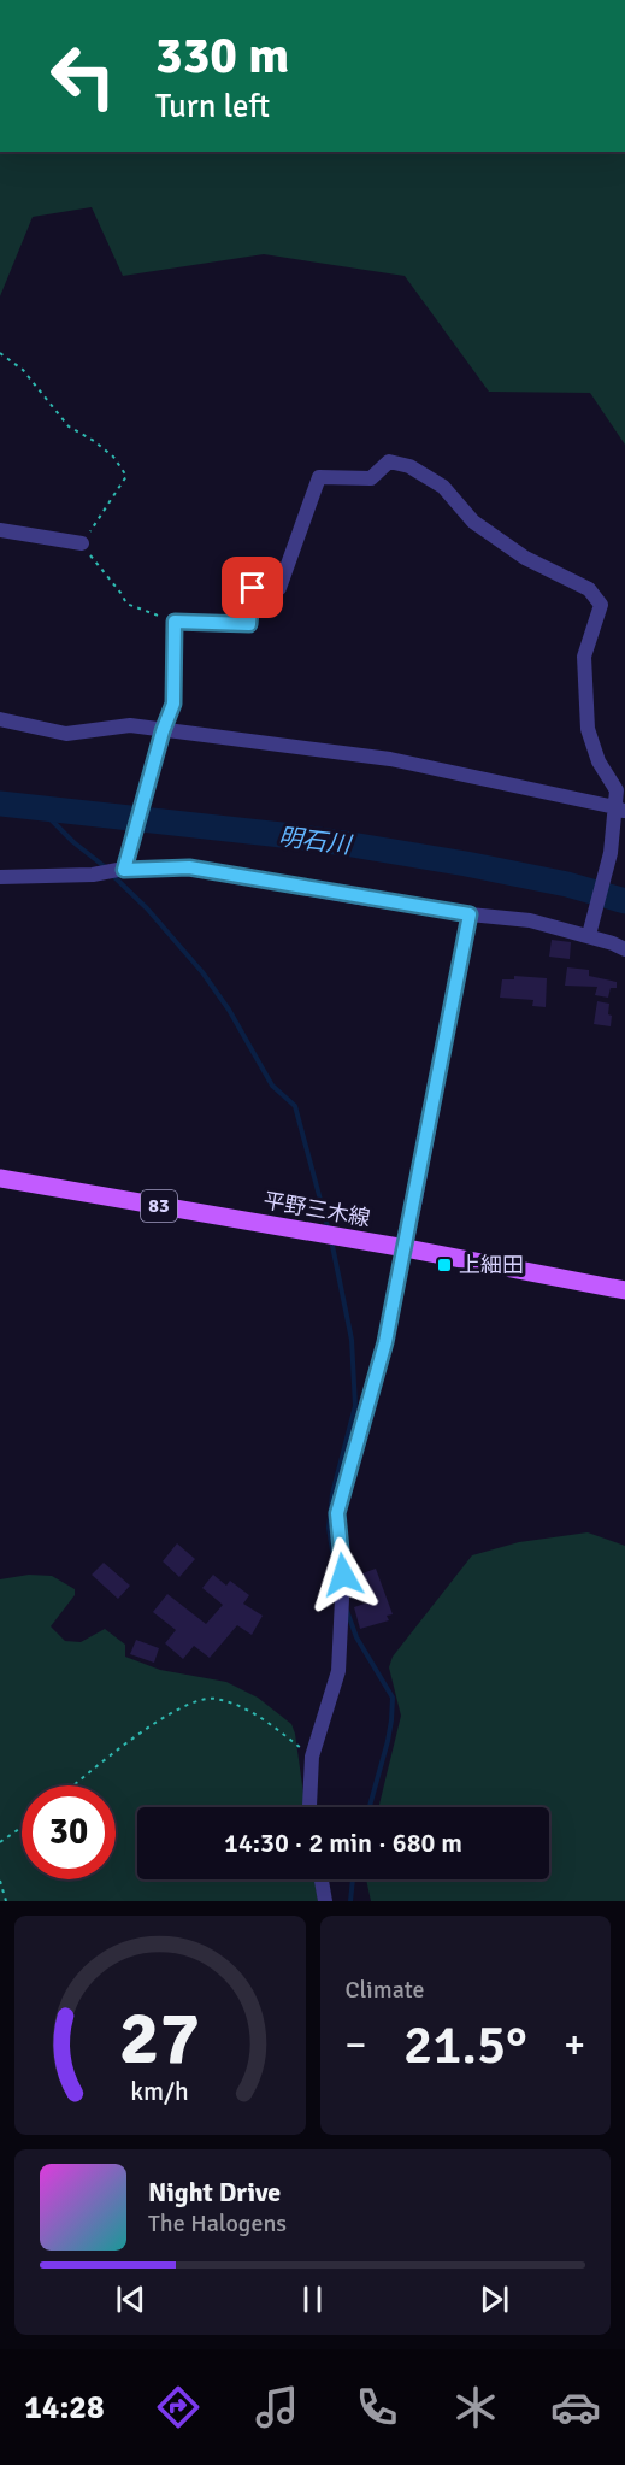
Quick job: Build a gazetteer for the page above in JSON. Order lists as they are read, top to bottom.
{
  "streets": {
    "main road": ["83", "平野三木線"]
  },
  "water": ["明石川"],
  "places": {
    "transit": ["上細田"]
  },
  "page": {
    "turn": ["330 m", "Turn left"],
    "limit": "30",
    "trip": "14:30 · 2 min · 680 m",
    "tile": "Climate",
    "heat": ["−", "21.5°", "+"],
    "song": ["Night Drive", "The Halogens"],
    "tabs": "14:28",
    "gauge": ["27", "km/h"]
  }
}
